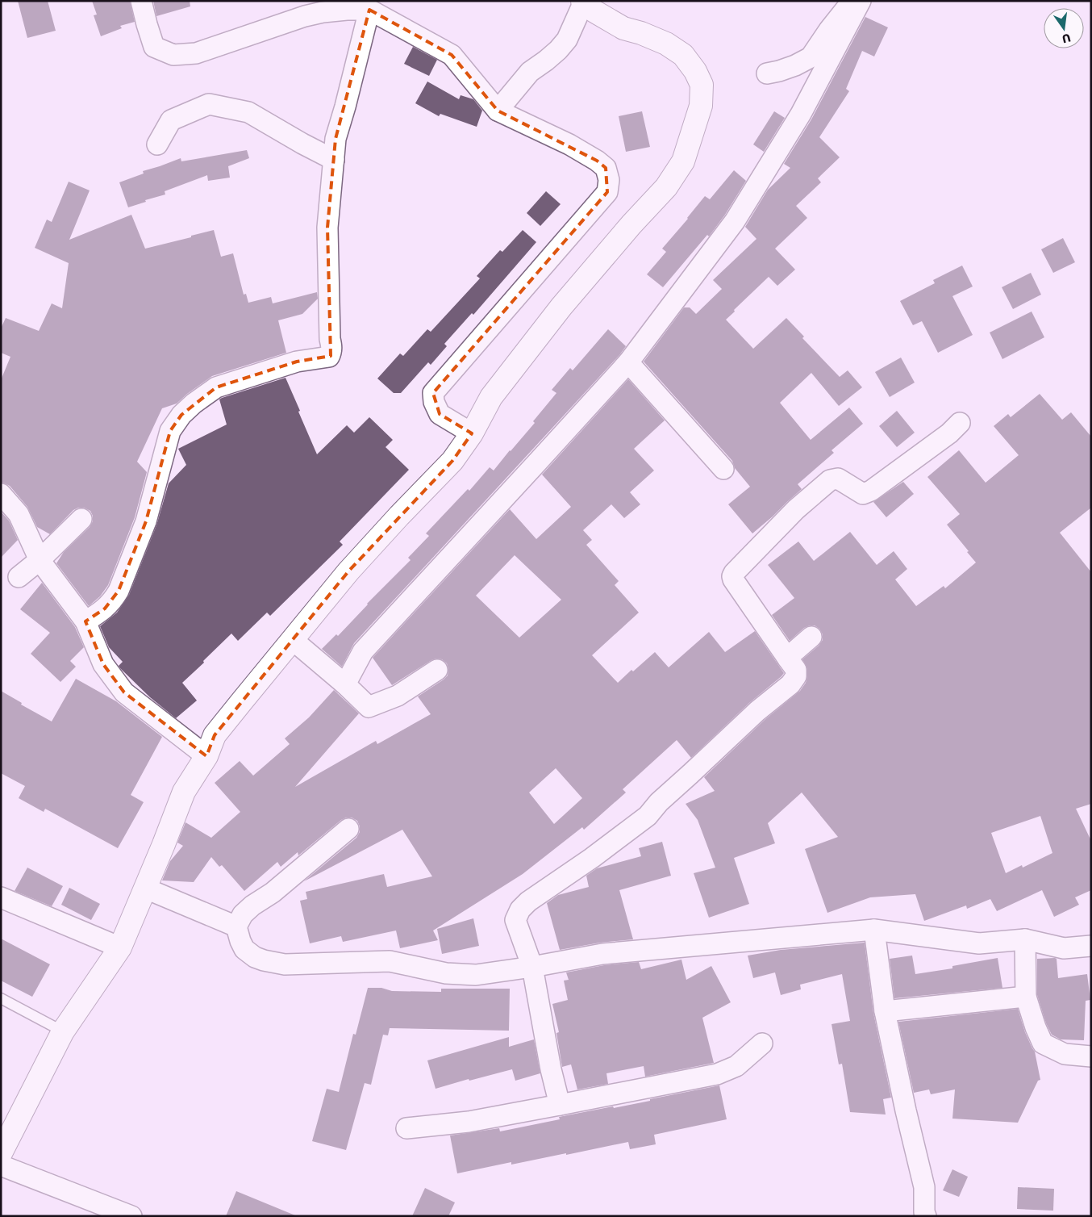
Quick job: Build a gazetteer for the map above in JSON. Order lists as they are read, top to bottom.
{
  "north": "bottom"
}
